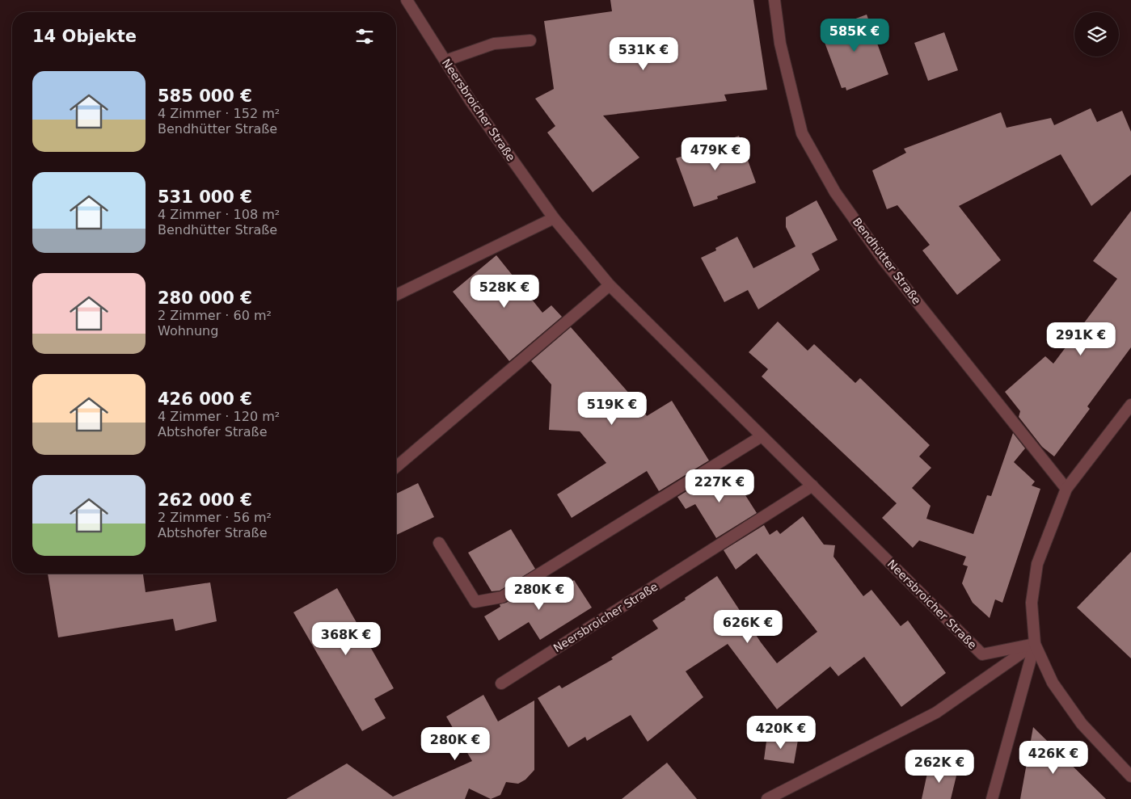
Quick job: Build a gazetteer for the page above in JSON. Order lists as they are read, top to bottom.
{
  "streets": {
    "street": ["Neersbroicher Straße", "Bendhütter Straße"]
  },
  "page": {
    "heading": "14 Objekte",
    "price": [
      "585K €",
      "531K €",
      "479K €",
      "528K €",
      "291K €",
      "519K €",
      "227K €",
      "280K €",
      "626K €",
      "368K €",
      "420K €",
      "280K €",
      "426K €",
      "262K €"
    ],
    "list": [
      {
        "name": "585 000 €",
        "note": "4 Zimmer · 152 m² · Bendhütter Straße"
      },
      {
        "name": "531 000 €",
        "note": "4 Zimmer · 108 m² · Bendhütter Straße"
      },
      {
        "name": "280 000 €",
        "note": "2 Zimmer · 60 m² · Wohnung"
      },
      {
        "name": "426 000 €",
        "note": "4 Zimmer · 120 m² · Abtshofer Straße"
      },
      {
        "name": "262 000 €",
        "note": "2 Zimmer · 56 m² · Abtshofer Straße"
      }
    ]
  }
}
